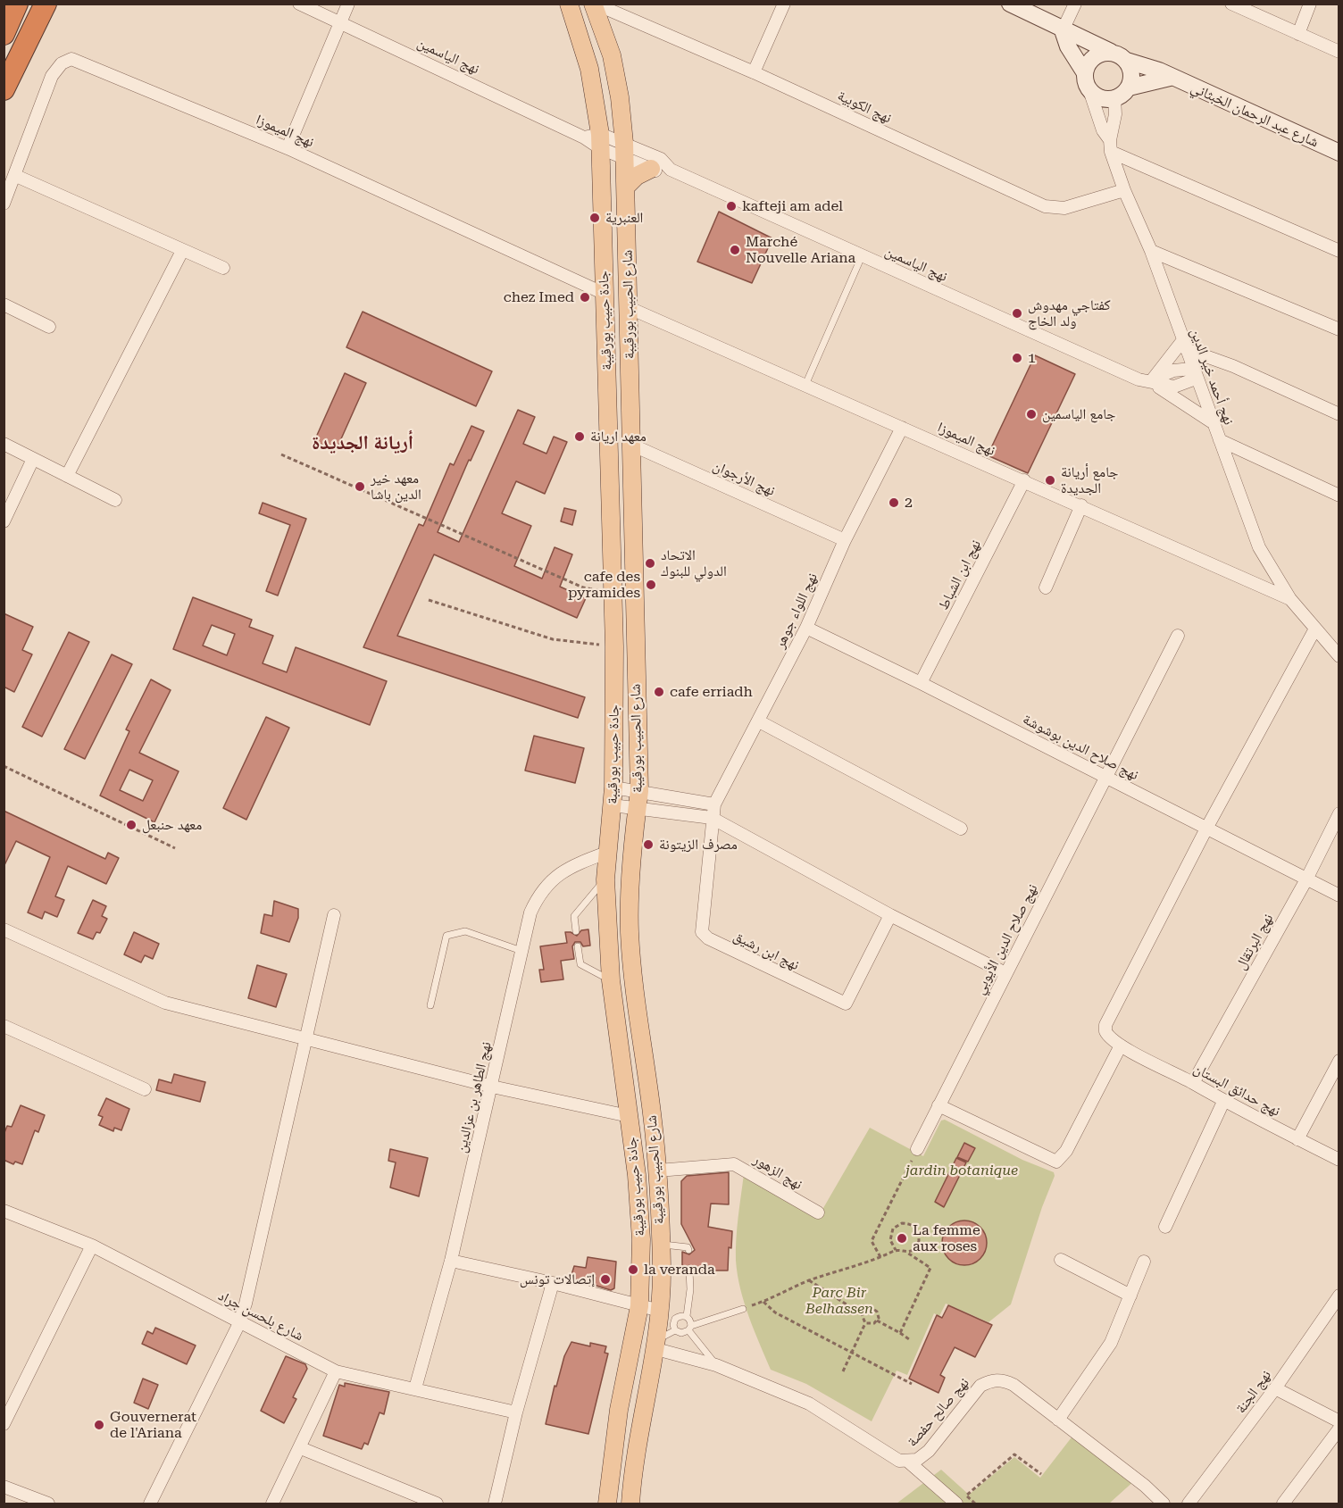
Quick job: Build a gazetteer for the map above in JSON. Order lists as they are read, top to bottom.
{
  "streets": {
    "main road": ["شارع عبد الرحمان الخبثاني", "شارع الحبيب بورقيبة", "جادة حبيب بورقيبة"],
    "street": [
      "نهج الياسمين",
      "نهج الكوبية",
      "نهج الميموزا",
      "نهج أحمد خير الدين",
      "نهج الأرجوان",
      "نهج ابن الشباط",
      "نهج اللواء جوهر",
      "نهج صلاح الدين بوشوشة",
      "نهج صلاح الدين الأيوبي",
      "نهج البرتقال",
      "نهج ابن رشيق",
      "نهج حدائق البستان",
      "نهج الطاهر بن عزالدين",
      "نهج الزهور",
      "شارع بلحسن جراد",
      "نهج الجنة",
      "نهج صالح حفصة"
    ]
  },
  "crossings": [
    ["نهج الياسمين", "شارع الحبيب بورقيبة"],
    ["نهج الياسمين", "جادة حبيب بورقيبة"],
    ["نهج الياسمين", "نهج أحمد خير الدين"],
    ["نهج الكوبية", "شارع الحبيب بورقيبة"],
    ["نهج الكوبية", "نهج أحمد خير الدين"],
    ["شارع عبد الرحمان الخبثاني", "نهج أحمد خير الدين"],
    ["نهج الميموزا", "شارع الحبيب بورقيبة"],
    ["نهج الميموزا", "جادة حبيب بورقيبة"],
    ["نهج الميموزا", "نهج أحمد خير الدين"],
    ["نهج الميموزا", "نهج ابن الشباط"],
    ["نهج الميموزا", "نهج اللواء جوهر"],
    ["شارع الحبيب بورقيبة", "نهج الأرجوان"],
    ["شارع الحبيب بورقيبة", "نهج الزهور"],
    ["شارع الحبيب بورقيبة", "نهج صالح حفصة"],
    ["جادة حبيب بورقيبة", "نهج الطاهر بن عزالدين"],
    ["نهج الأرجوان", "نهج اللواء جوهر"],
    ["نهج ابن الشباط", "نهج صلاح الدين بوشوشة"],
    ["نهج اللواء جوهر", "نهج صلاح الدين بوشوشة"],
    ["نهج اللواء جوهر", "نهج ابن رشيق"],
    ["نهج صلاح الدين بوشوشة", "نهج صلاح الدين الأيوبي"],
    ["نهج صلاح الدين بوشوشة", "نهج البرتقال"],
    ["نهج البرتقال", "نهج حدائق البستان"],
    ["نهج الطاهر بن عزالدين", "شارع بلحسن جراد"]
  ],
  "districts": ["أريانة الجديدة"],
  "parks": ["jardin botanique", "Parc Bir Belhassen"],
  "places": [
    "kafteji am adel",
    "العنبرية",
    "Marché Nouvelle Ariana",
    "chez Imed",
    "كفتاجي مهدوش ولد الخاج",
    "1",
    "جامع الياسمين",
    "معهد اريانة",
    "جامع أريانة الجديدة",
    "معهد خير الدين باشا",
    "2",
    "الاتحاد الدولي للبنوك",
    "cafe des pyramides",
    "cafe erriadh",
    "معهد حنبعل",
    "مصرف الزيتونة",
    "La femme aux roses",
    "la veranda",
    "إتصالات تونس",
    "Gouvernerat de l'Ariana"
  ]
}
